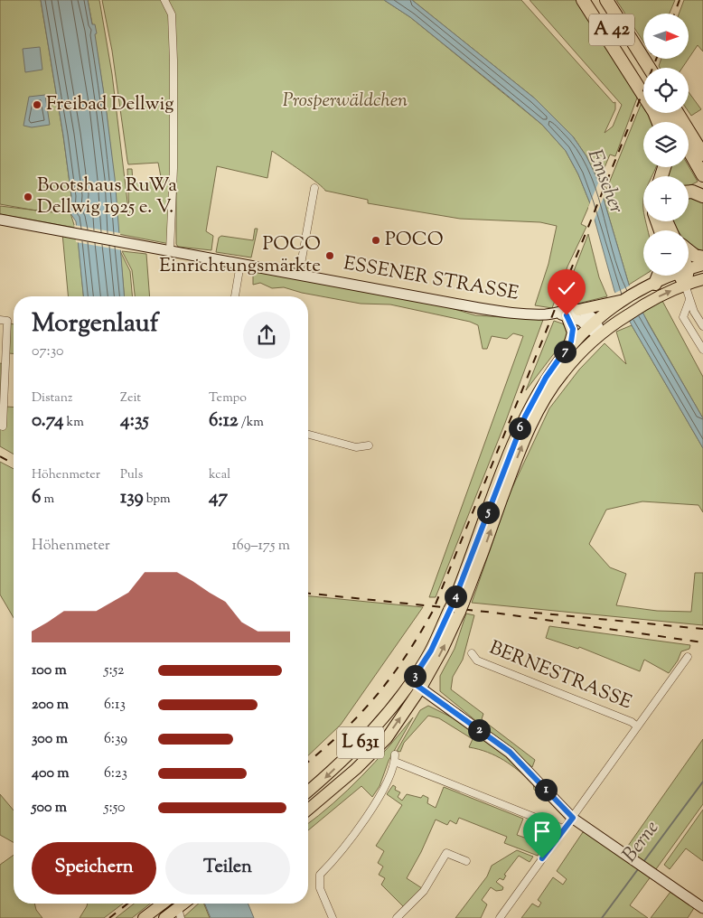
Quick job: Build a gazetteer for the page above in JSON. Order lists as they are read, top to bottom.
{
  "streets": {
    "highway": ["A 42"],
    "main road": ["ESSENER STRASSE", "L 631"],
    "street": ["BERNESTRASSE"]
  },
  "crossings": [
    ["ESSENER STRASSE", "L 631"]
  ],
  "water": ["Emscher", "Berne"],
  "parks": ["Prosperwäldchen"],
  "places": [
    "Freibad Dellwig",
    "Bootshaus RuWa Dellwig 1925 e. V.",
    "POCO",
    "POCO Einrichtungsmärkte"
  ],
  "north": "right",
  "page": {
    "map_buttons": ["+", "−"],
    "heading": ["Morgenlauf", "07:30"],
    "pins": [
      "7",
      "6",
      "5",
      "4",
      "3",
      "2",
      "1"
    ],
    "stats": [
      ["Distanz", "0.74 km"],
      ["Zeit", "4:35"],
      ["Tempo", "6:12 /km"],
      ["Höhenmeter", "6 m"],
      ["Puls", "139 bpm"],
      ["kcal", "47"]
    ],
    "chart": ["Höhenmeter", "169–175 m"],
    "list": [
      {
        "name": "100 m",
        "note": "5:52"
      },
      {
        "name": "200 m",
        "note": "6:13"
      },
      {
        "name": "300 m",
        "note": "6:39"
      },
      {
        "name": "400 m",
        "note": "6:23"
      },
      {
        "name": "500 m",
        "note": "5:50"
      }
    ],
    "buttons": ["Speichern", "Teilen"]
  }
}
